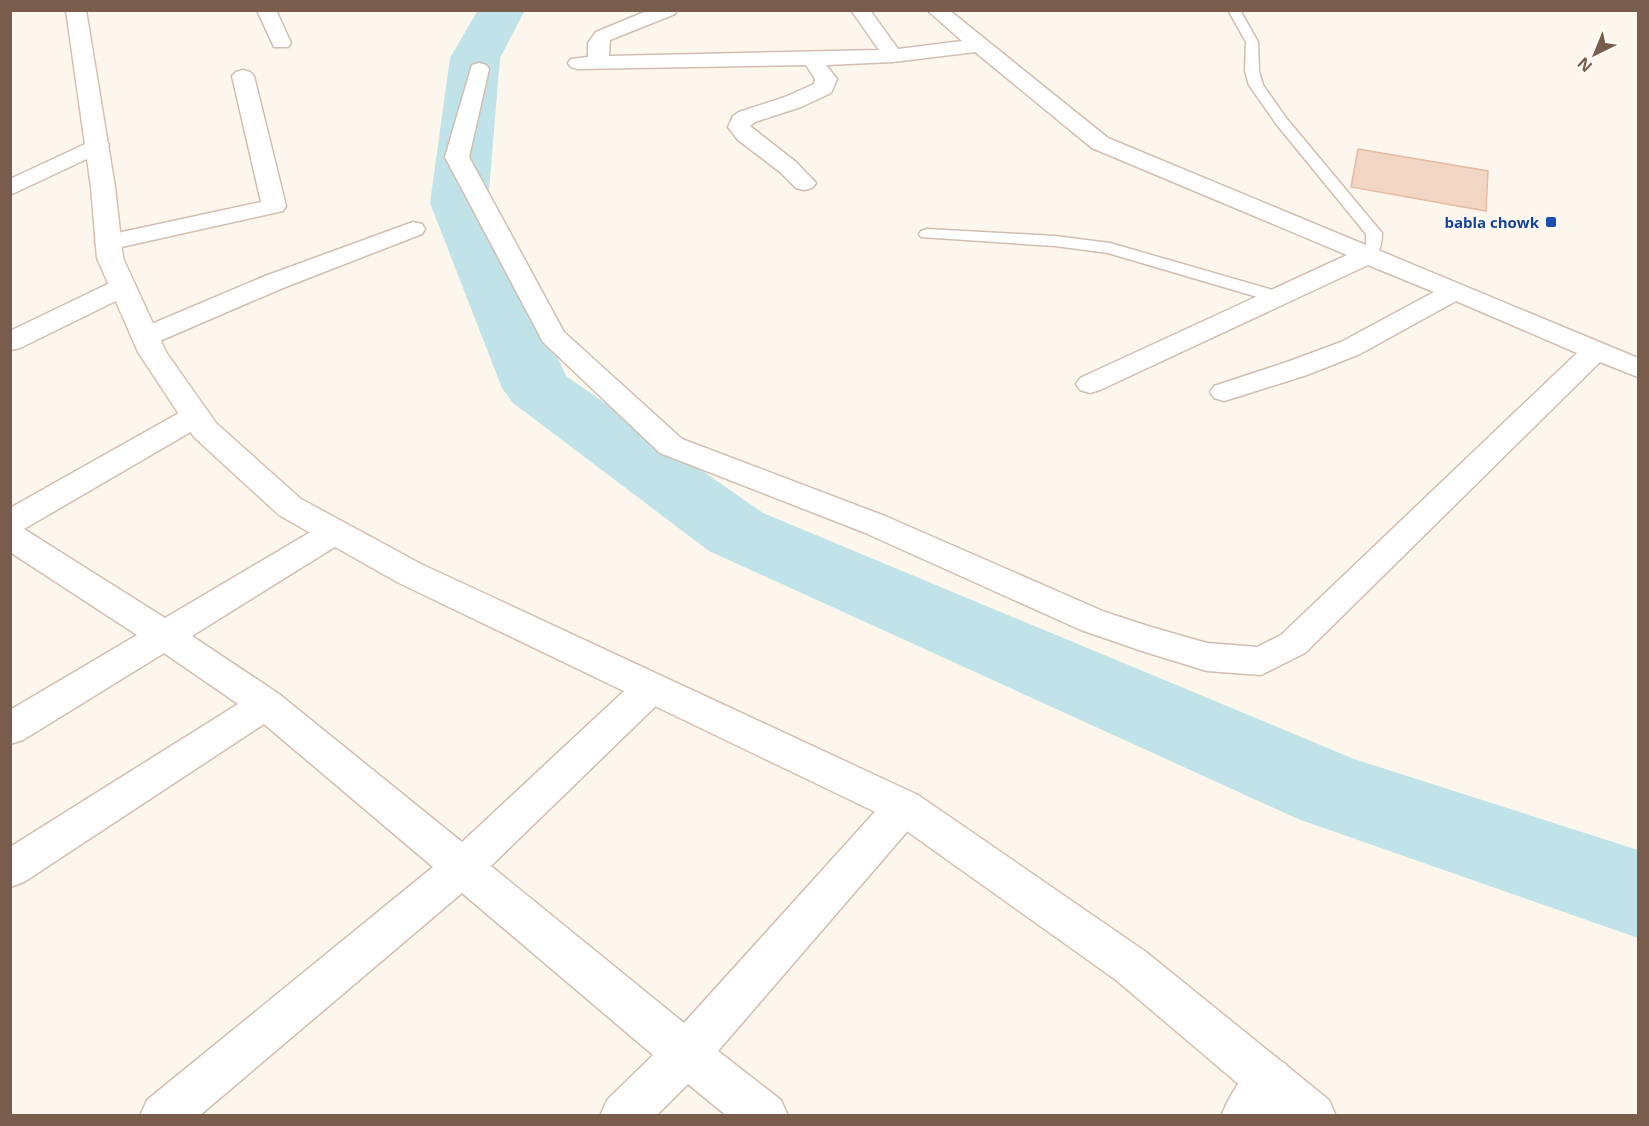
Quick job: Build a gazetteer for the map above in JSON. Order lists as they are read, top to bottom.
{
  "places": {
    "transit": ["babla chowk"]
  },
  "north": "bottom left"
}
